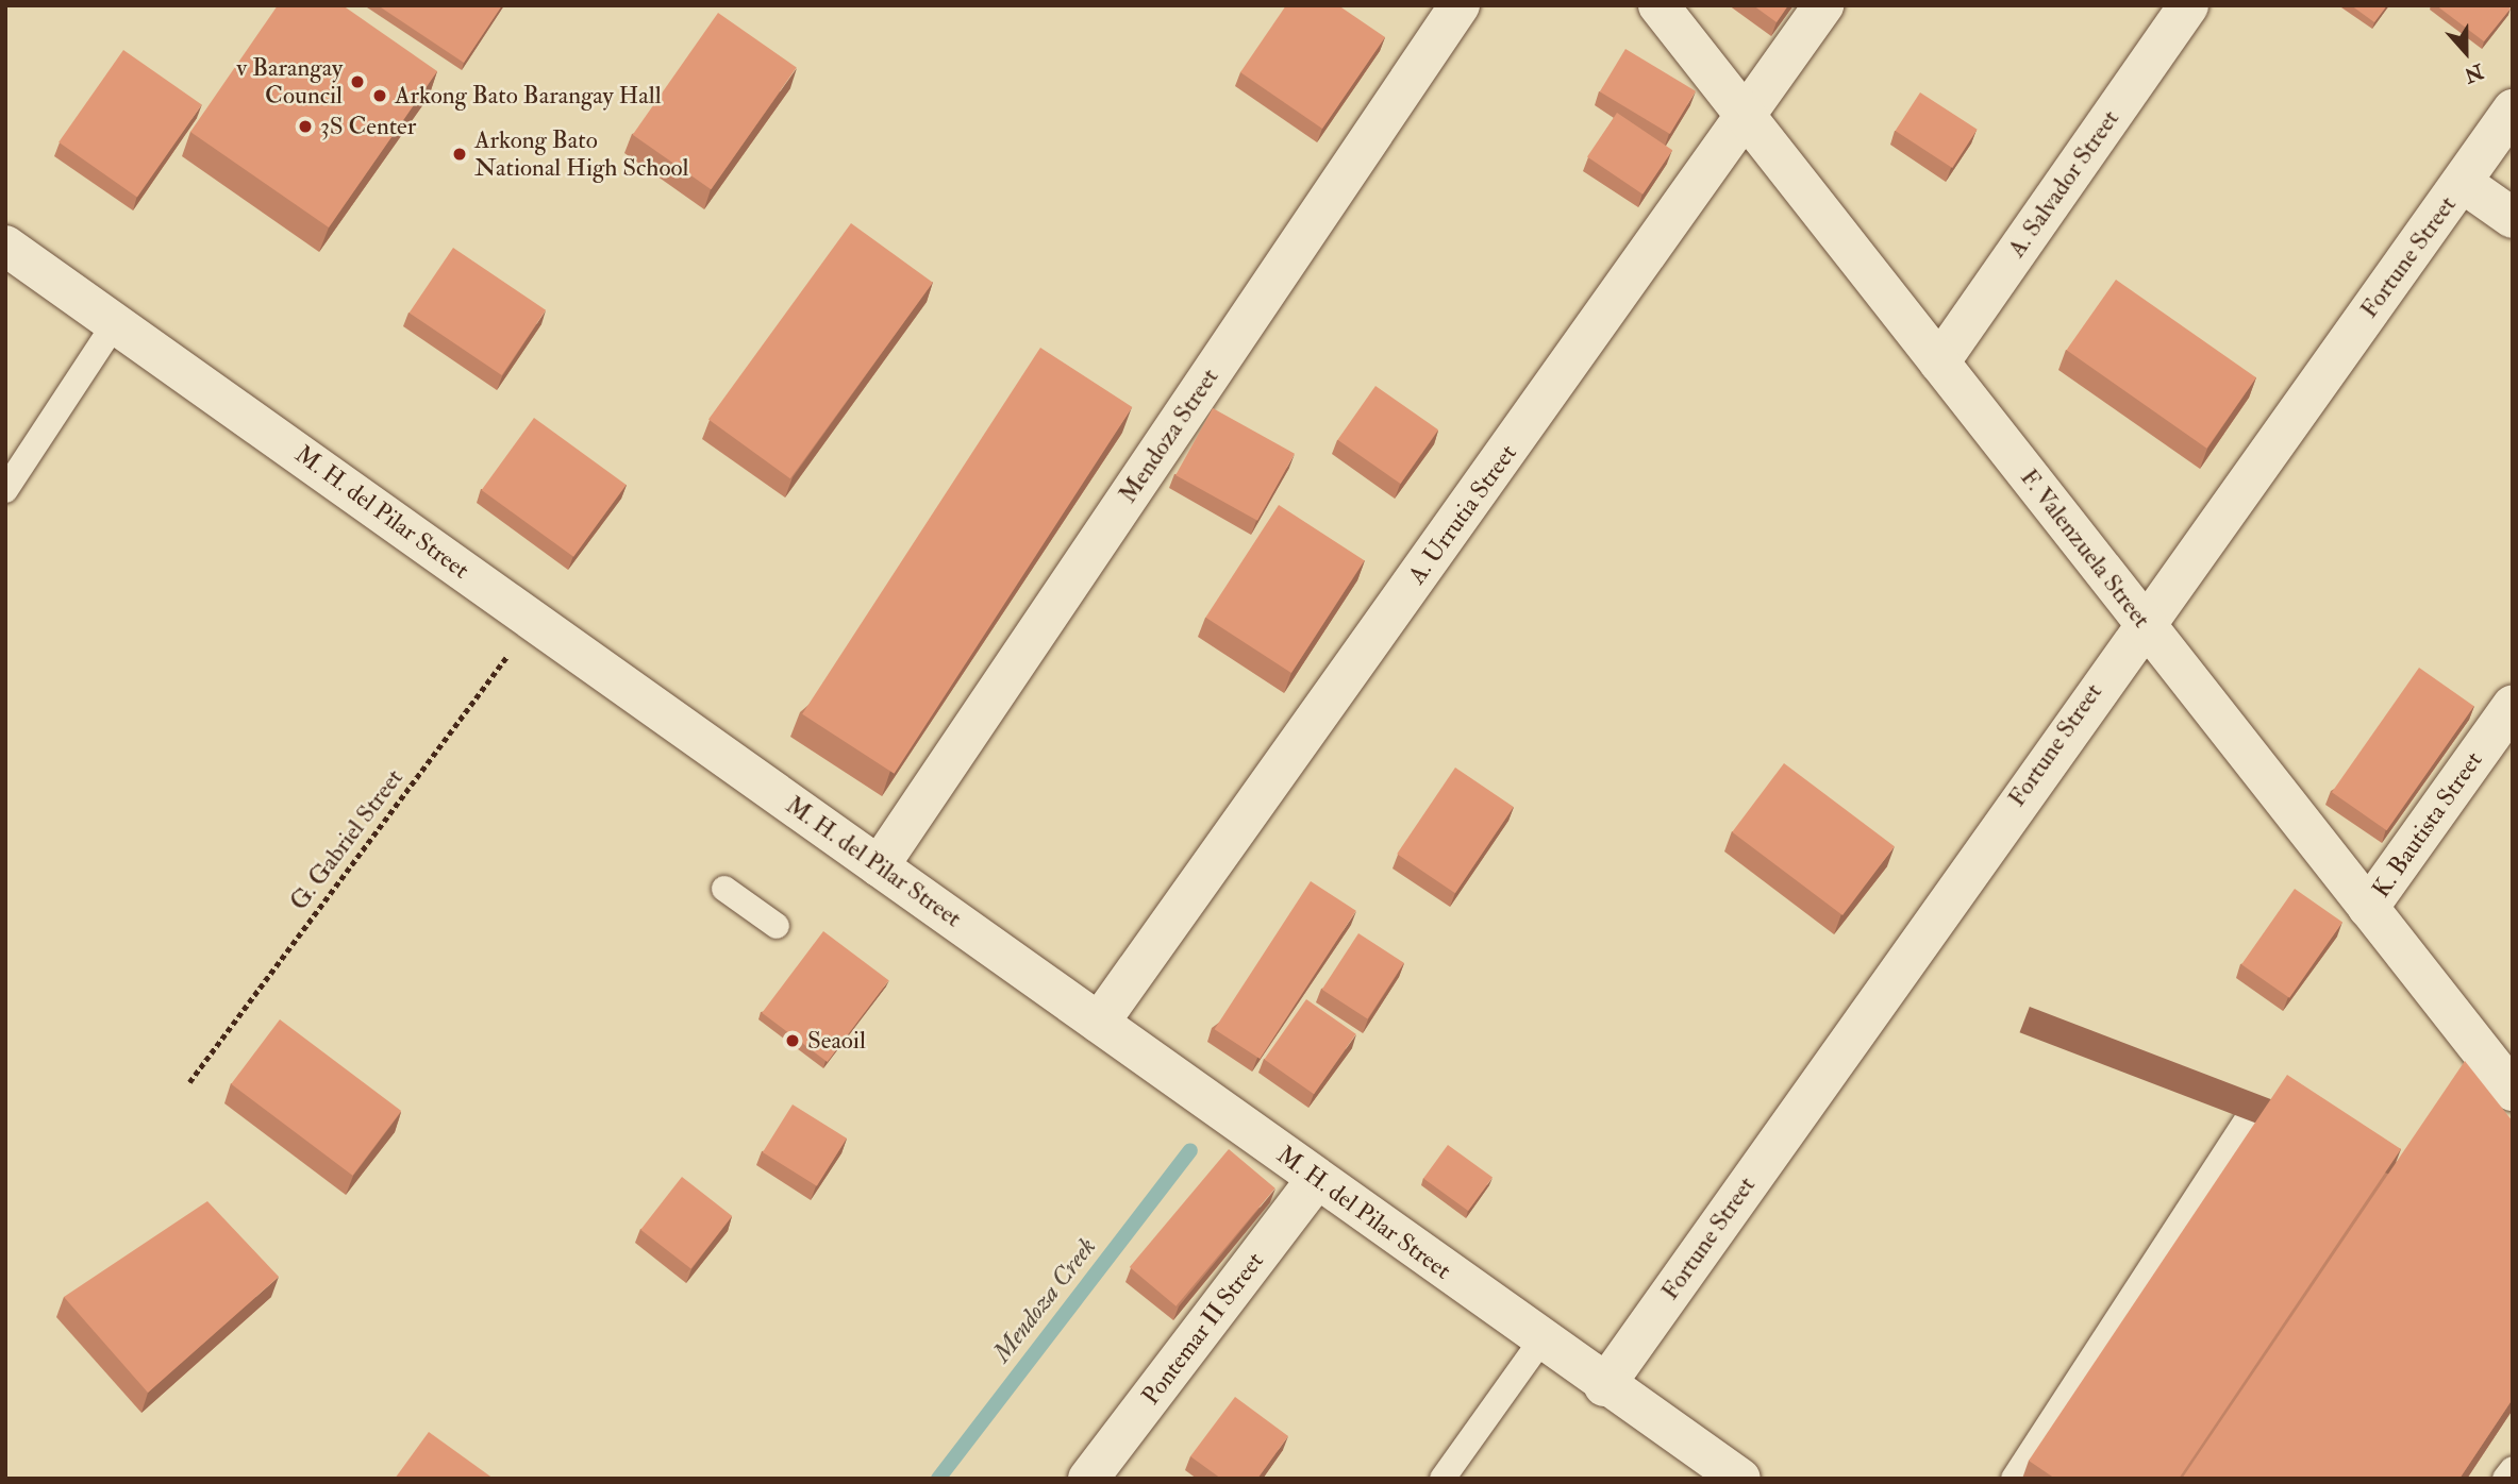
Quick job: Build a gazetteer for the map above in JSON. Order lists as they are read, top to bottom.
{
  "streets": {
    "street": [
      "A. Salvador Street",
      "Fortune Street",
      "Mendoza Street",
      "M. H. del Pilar Street",
      "A. Urrutia Street",
      "F. Valenzuela Street",
      "K. Bautista Street",
      "Pontemar II Street"
    ],
    "path": ["G. Gabriel Street"]
  },
  "crossings": [
    ["A. Salvador Street", "F. Valenzuela Street"],
    ["Fortune Street", "M. H. del Pilar Street"],
    ["Fortune Street", "F. Valenzuela Street"],
    ["Mendoza Street", "M. H. del Pilar Street"],
    ["M. H. del Pilar Street", "A. Urrutia Street"],
    ["M. H. del Pilar Street", "G. Gabriel Street"],
    ["M. H. del Pilar Street", "Pontemar II Street"],
    ["A. Urrutia Street", "F. Valenzuela Street"],
    ["F. Valenzuela Street", "K. Bautista Street"]
  ],
  "water": ["Mendoza Creek"],
  "places": [
    "v Barangay Council",
    "Arkong Bato Barangay Hall",
    "3S Center",
    "Arkong Bato National High School",
    "Seaoil"
  ],
  "north": "bottom"
}
